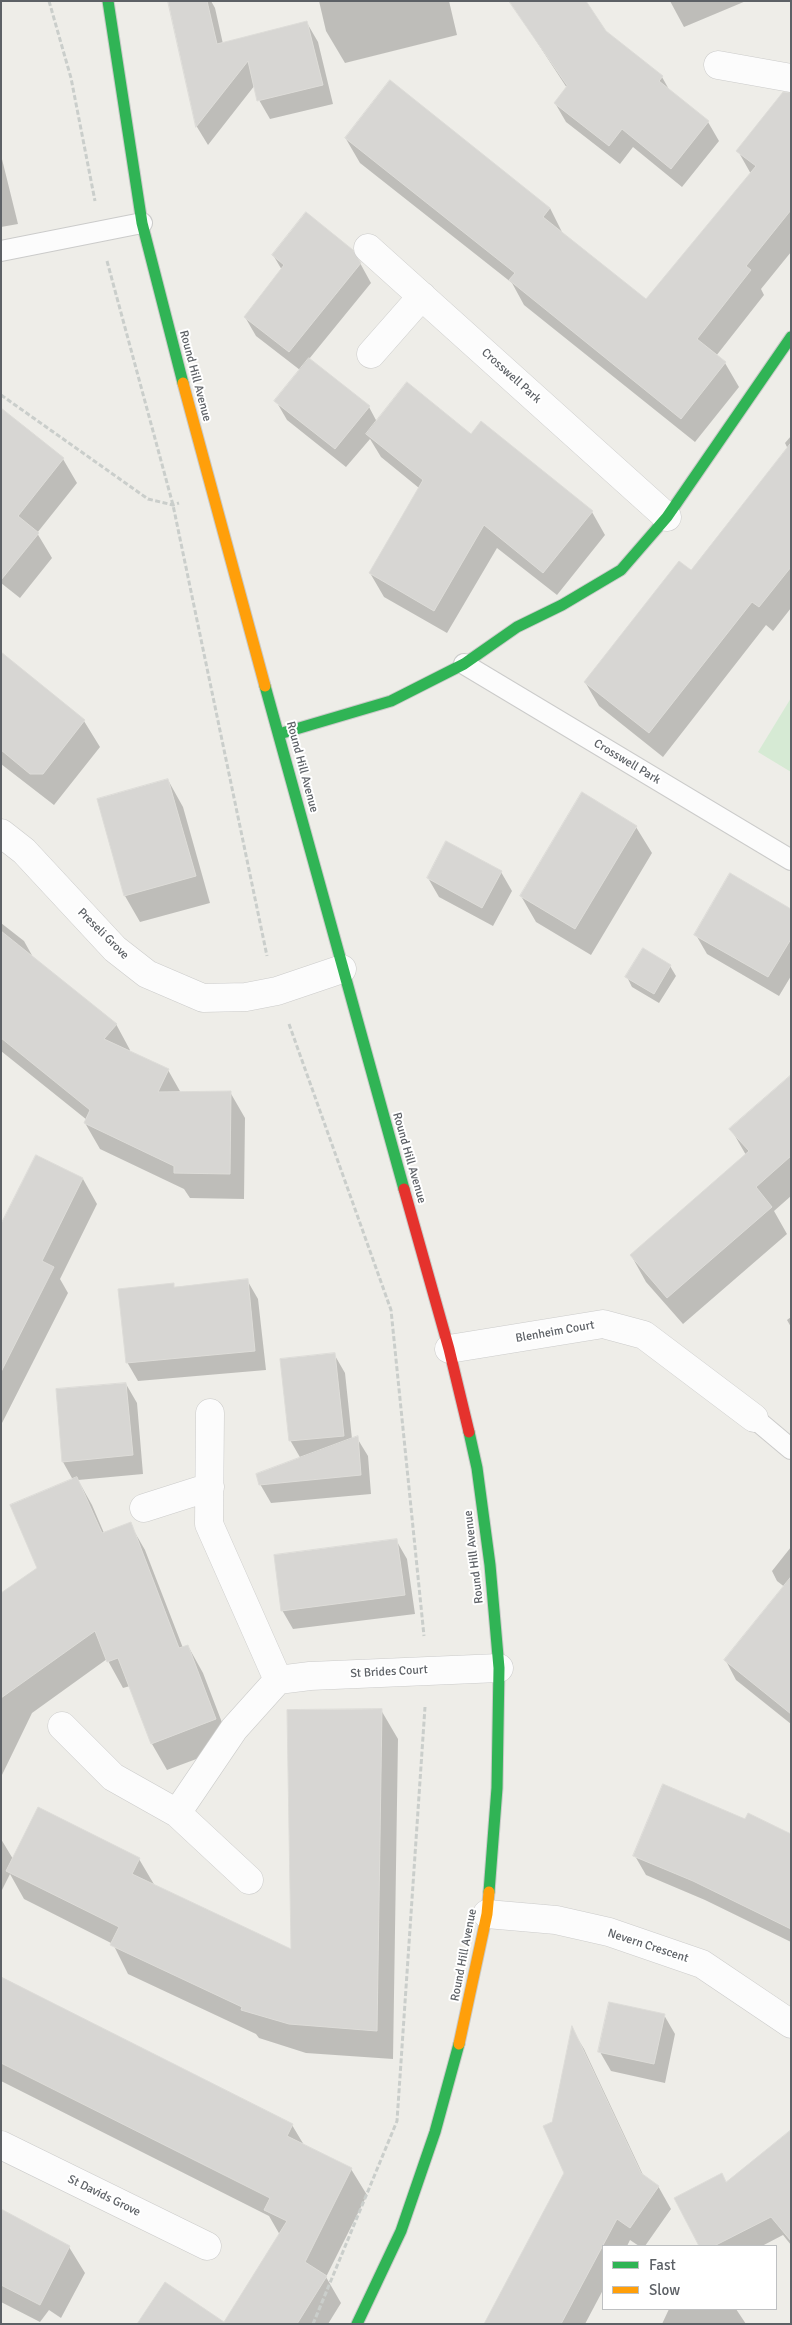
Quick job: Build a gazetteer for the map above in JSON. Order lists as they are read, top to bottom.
{
  "streets": {
    "street": [
      "Round Hill Avenue",
      "Crosswell Park",
      "Preseli Grove",
      "Blenheim Court",
      "St Brides Court",
      "Nevern Crescent",
      "St Davids Grove"
    ]
  },
  "crossings": [
    ["Round Hill Avenue", "Preseli Grove"],
    ["Round Hill Avenue", "Blenheim Court"],
    ["Round Hill Avenue", "St Brides Court"],
    ["Round Hill Avenue", "Nevern Crescent"]
  ],
  "legend": ["Fast", "Slow"]
}
